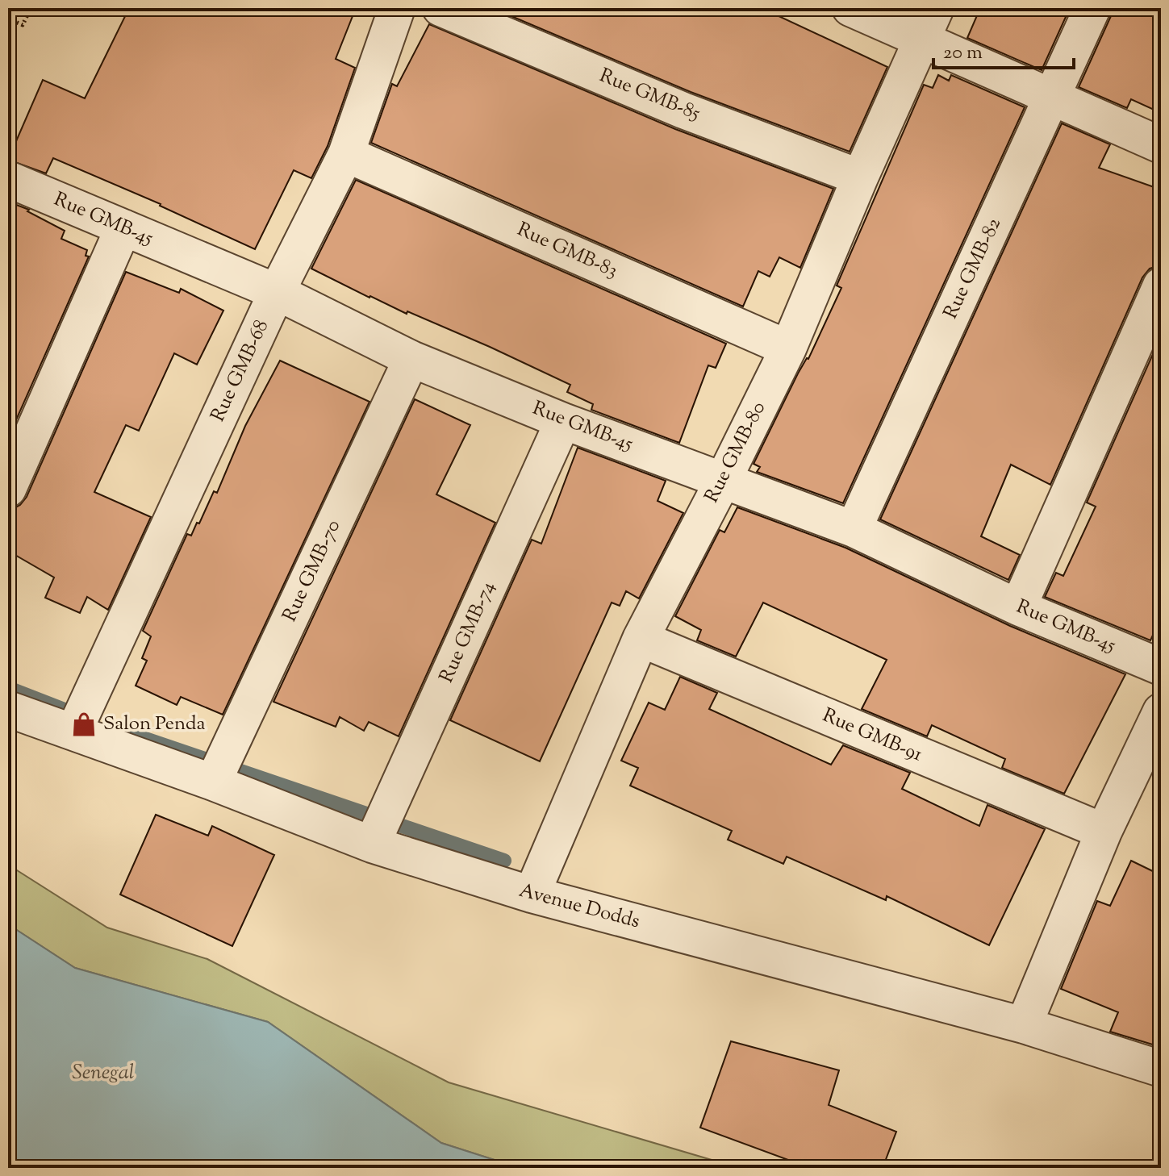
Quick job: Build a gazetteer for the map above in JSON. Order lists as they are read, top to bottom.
{
  "streets": {
    "street": [
      "Rue GMB-85",
      "Rue GMB-45",
      "Rue GMB-83",
      "Rue GMB-82",
      "Rue GMB-68",
      "Rue GMB-80",
      "Rue GMB-70",
      "Rue GMB-74",
      "Rue GMB-91",
      "Avenue Dodds"
    ]
  },
  "crossings": [
    ["Rue GMB-85", "Rue GMB-80"],
    ["Rue GMB-45", "Rue GMB-82"],
    ["Rue GMB-45", "Rue GMB-68"],
    ["Rue GMB-45", "Rue GMB-80"],
    ["Rue GMB-45", "Rue GMB-70"],
    ["Rue GMB-45", "Rue GMB-74"],
    ["Rue GMB-83", "Rue GMB-68"],
    ["Rue GMB-83", "Rue GMB-80"],
    ["Rue GMB-68", "Avenue Dodds"],
    ["Rue GMB-80", "Rue GMB-91"],
    ["Rue GMB-80", "Avenue Dodds"],
    ["Rue GMB-70", "Avenue Dodds"],
    ["Rue GMB-74", "Avenue Dodds"]
  ],
  "water": ["Senegal"],
  "places": {
    "shop": ["Salon Penda"]
  },
  "scale_bar": "20 m"
}
